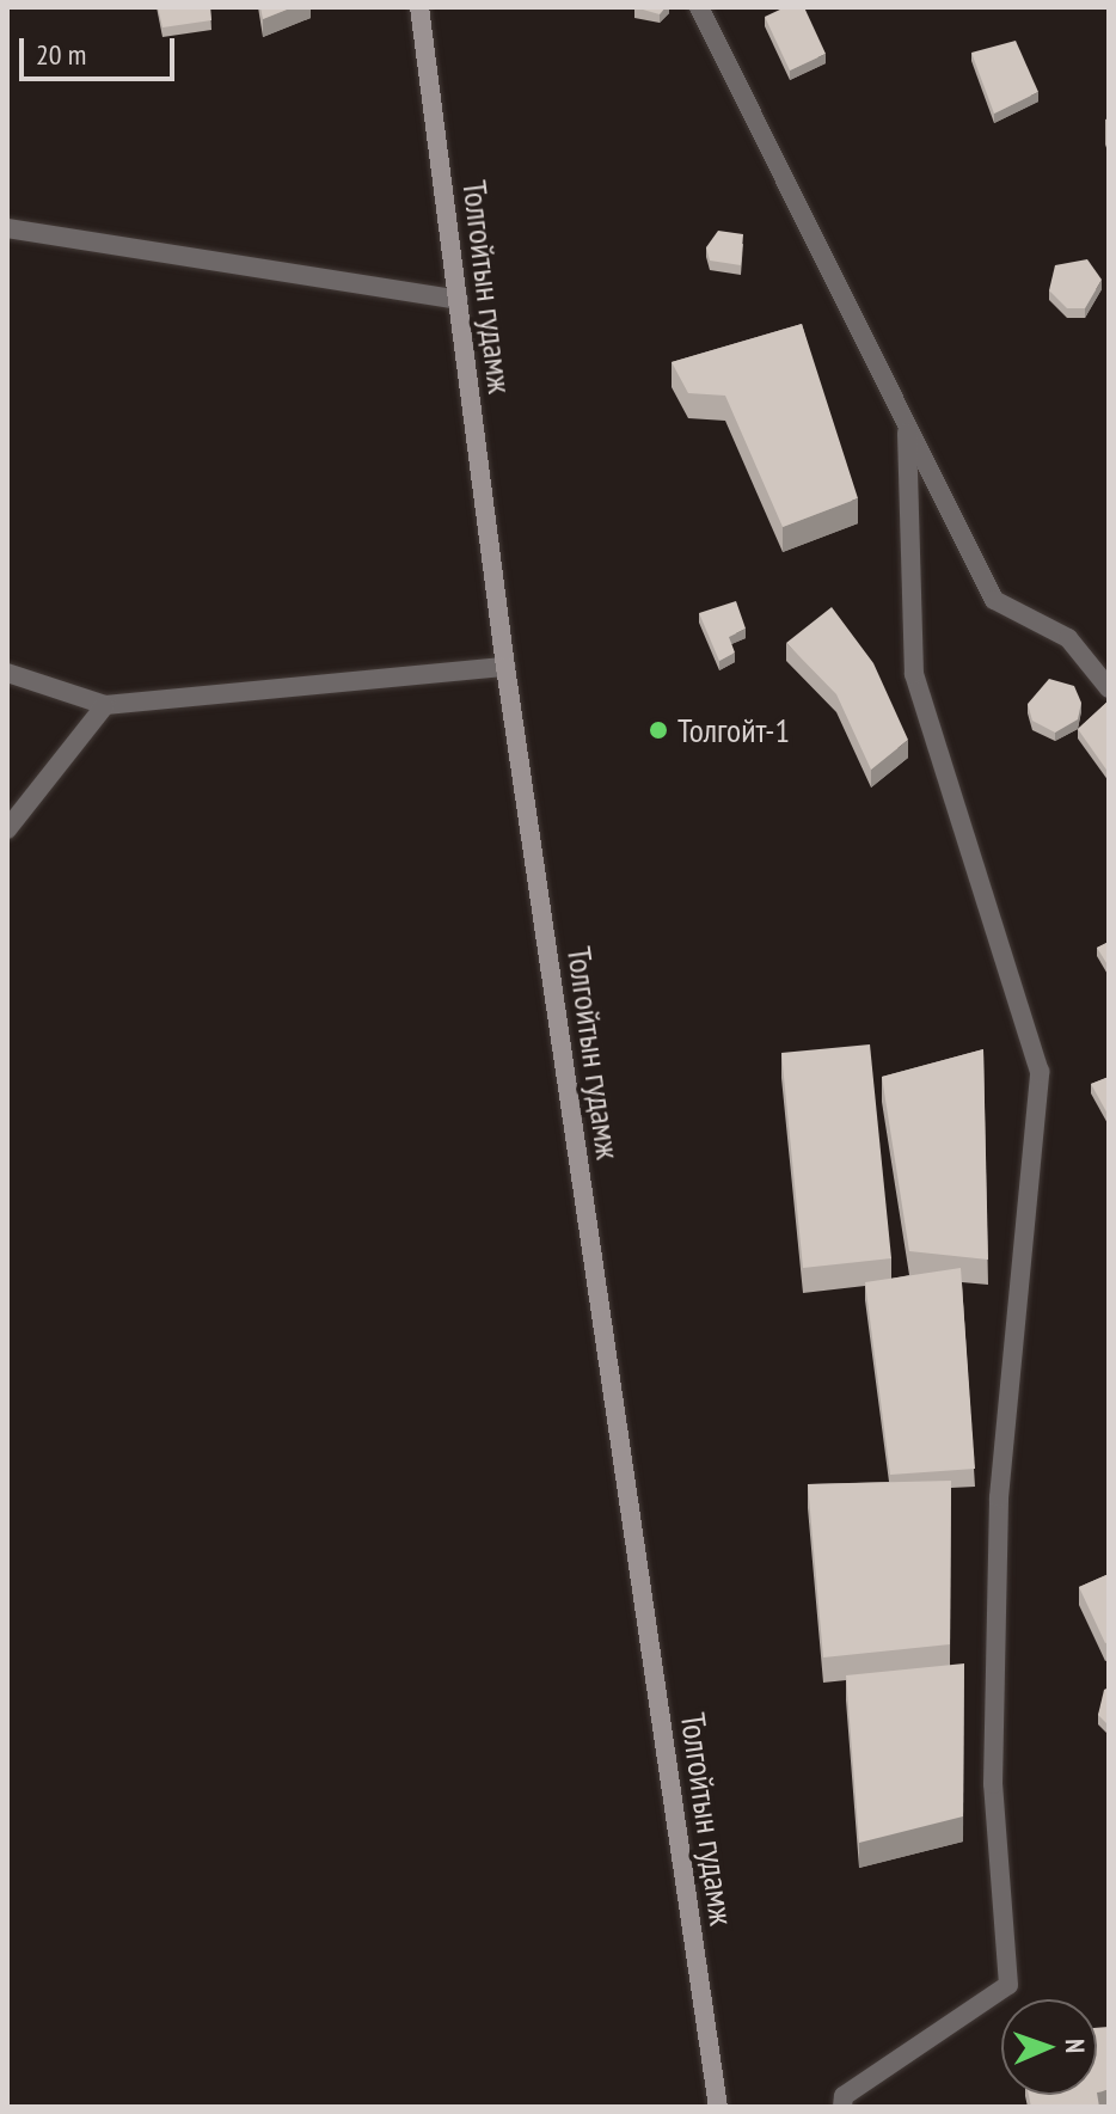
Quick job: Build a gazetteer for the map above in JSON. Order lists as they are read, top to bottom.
{
  "streets": {
    "main road": ["Толгойтын гудамж"]
  },
  "places": ["Толгойт-1"],
  "scale_bar": "20 m",
  "north": "right"
}
